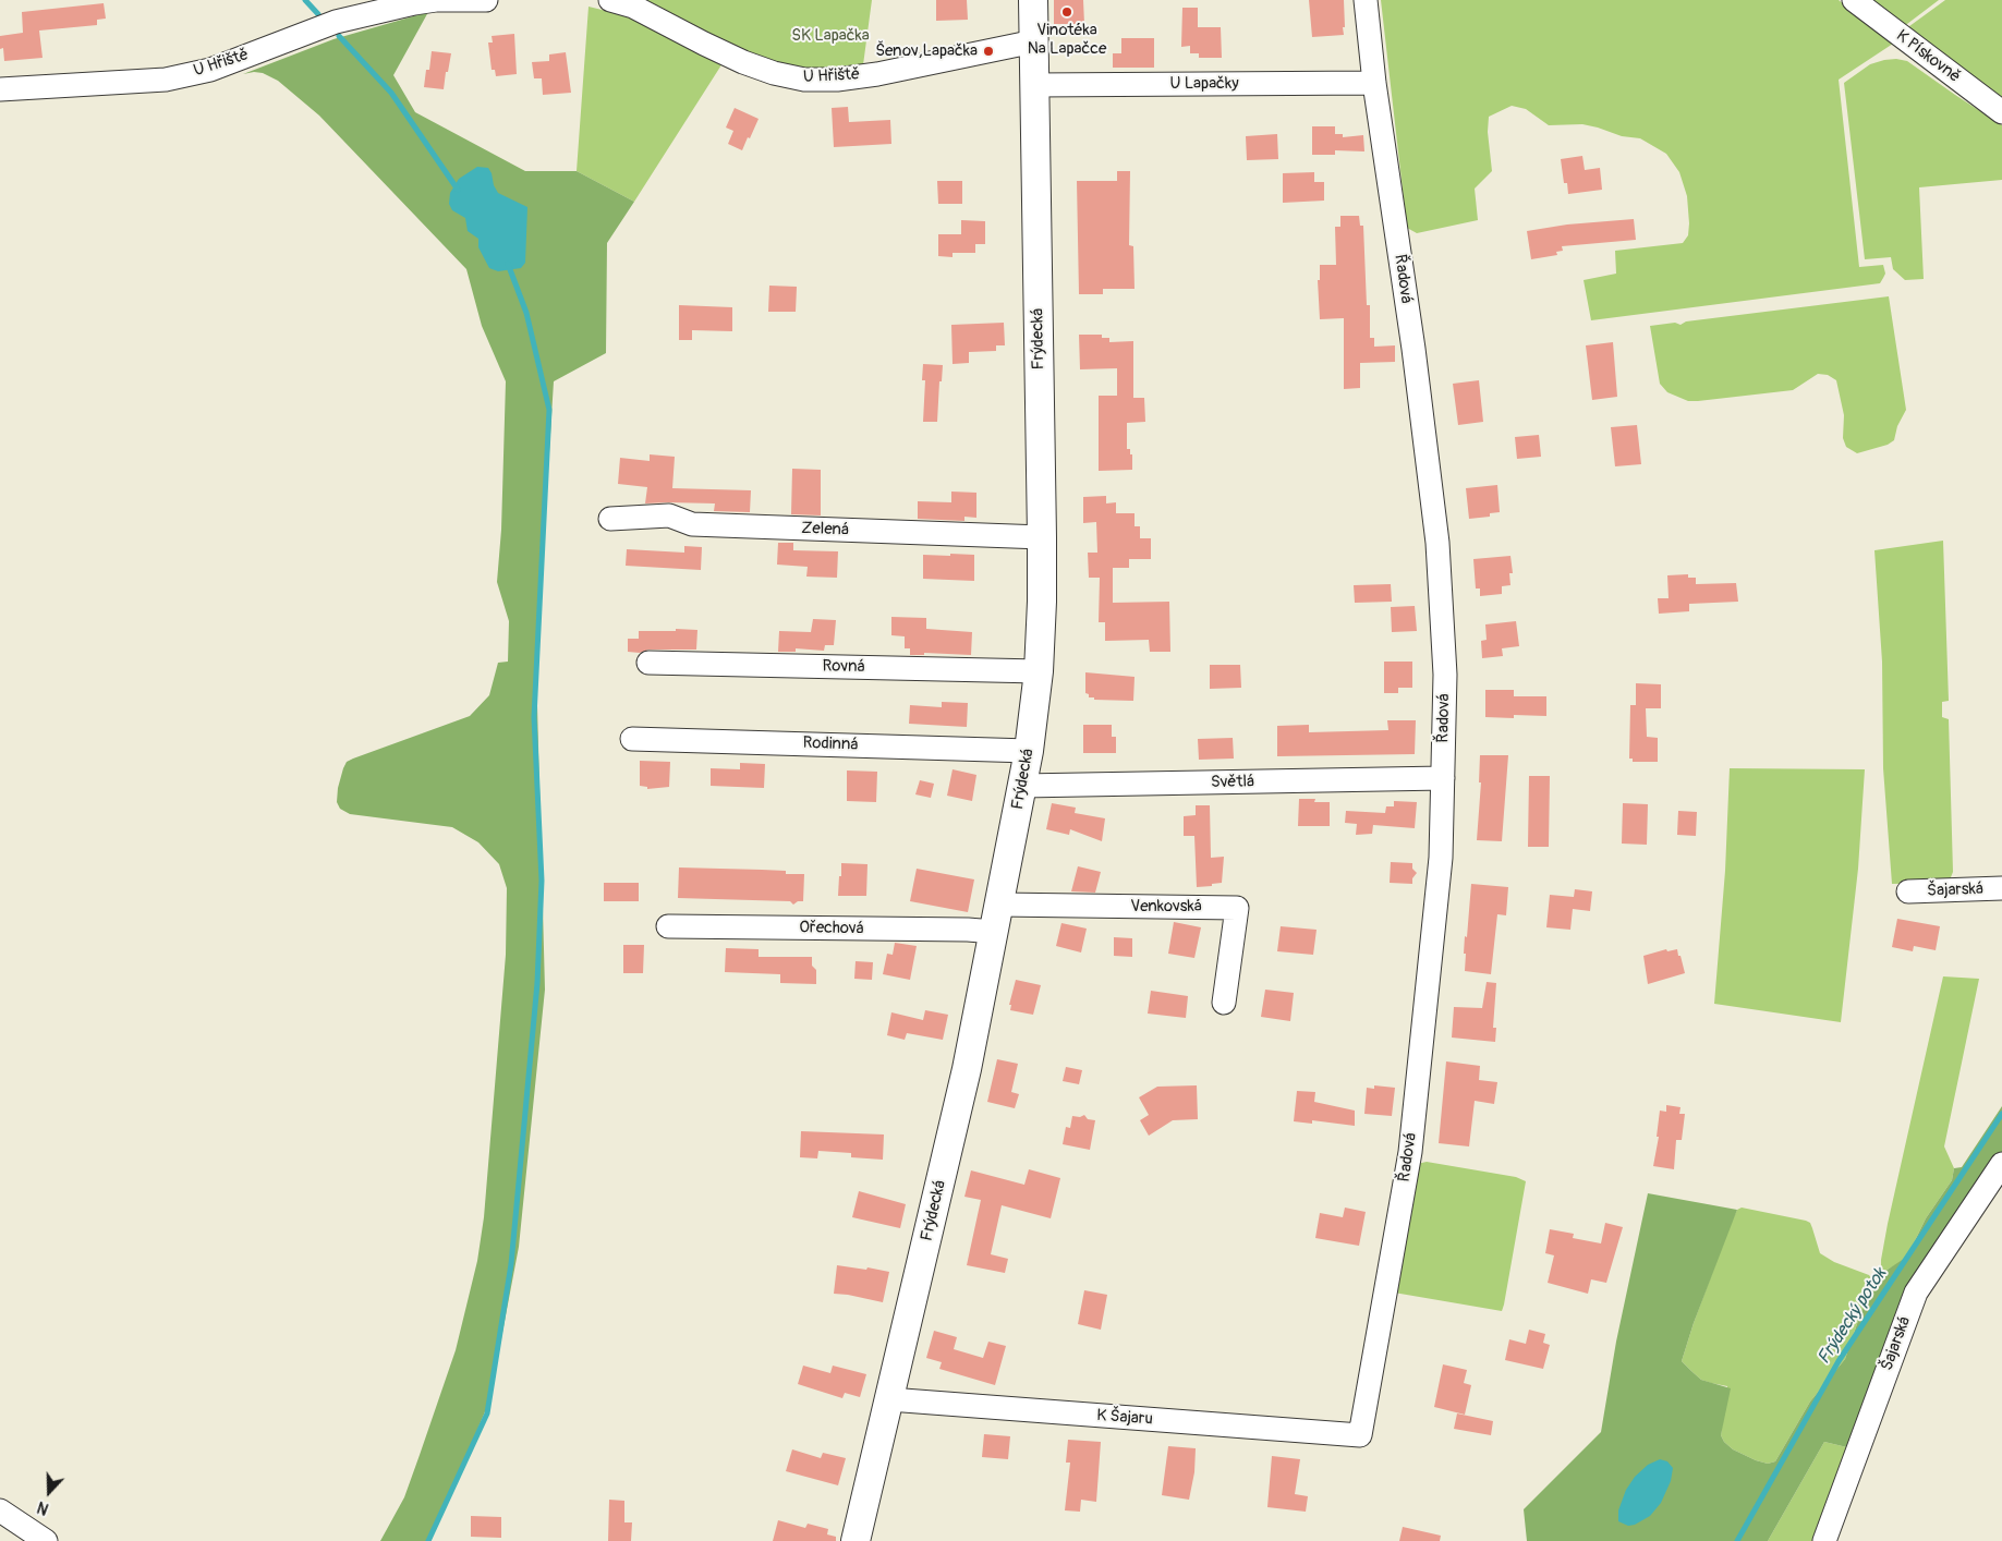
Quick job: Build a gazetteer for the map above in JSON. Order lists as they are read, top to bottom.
{
  "streets": {
    "main road": ["Frýdecká"],
    "street": [
      "K Pískovně",
      "U Hřiště",
      "U Lapačky",
      "Řadová",
      "Zelená",
      "Rovná",
      "Rodinná",
      "Světlá",
      "Šajarská",
      "Venkovská",
      "Ořechová",
      "K Šajaru"
    ]
  },
  "crossings": [
    ["U Hřiště", "Frýdecká"],
    ["U Lapačky", "Řadová"],
    ["U Lapačky", "Frýdecká"],
    ["Řadová", "Světlá"],
    ["Řadová", "K Šajaru"],
    ["Frýdecká", "Zelená"],
    ["Frýdecká", "Rovná"],
    ["Frýdecká", "Rodinná"],
    ["Frýdecká", "Světlá"],
    ["Frýdecká", "Venkovská"],
    ["Frýdecká", "Ořechová"],
    ["Frýdecká", "K Šajaru"],
    ["Venkovská", "Ořechová"]
  ],
  "water": ["Frýdecký potok"],
  "parks": ["SK Lapačka"],
  "places": ["Vinotéka Na Lapačce", "Šenov,Lapačka"],
  "north": "bottom"
}
